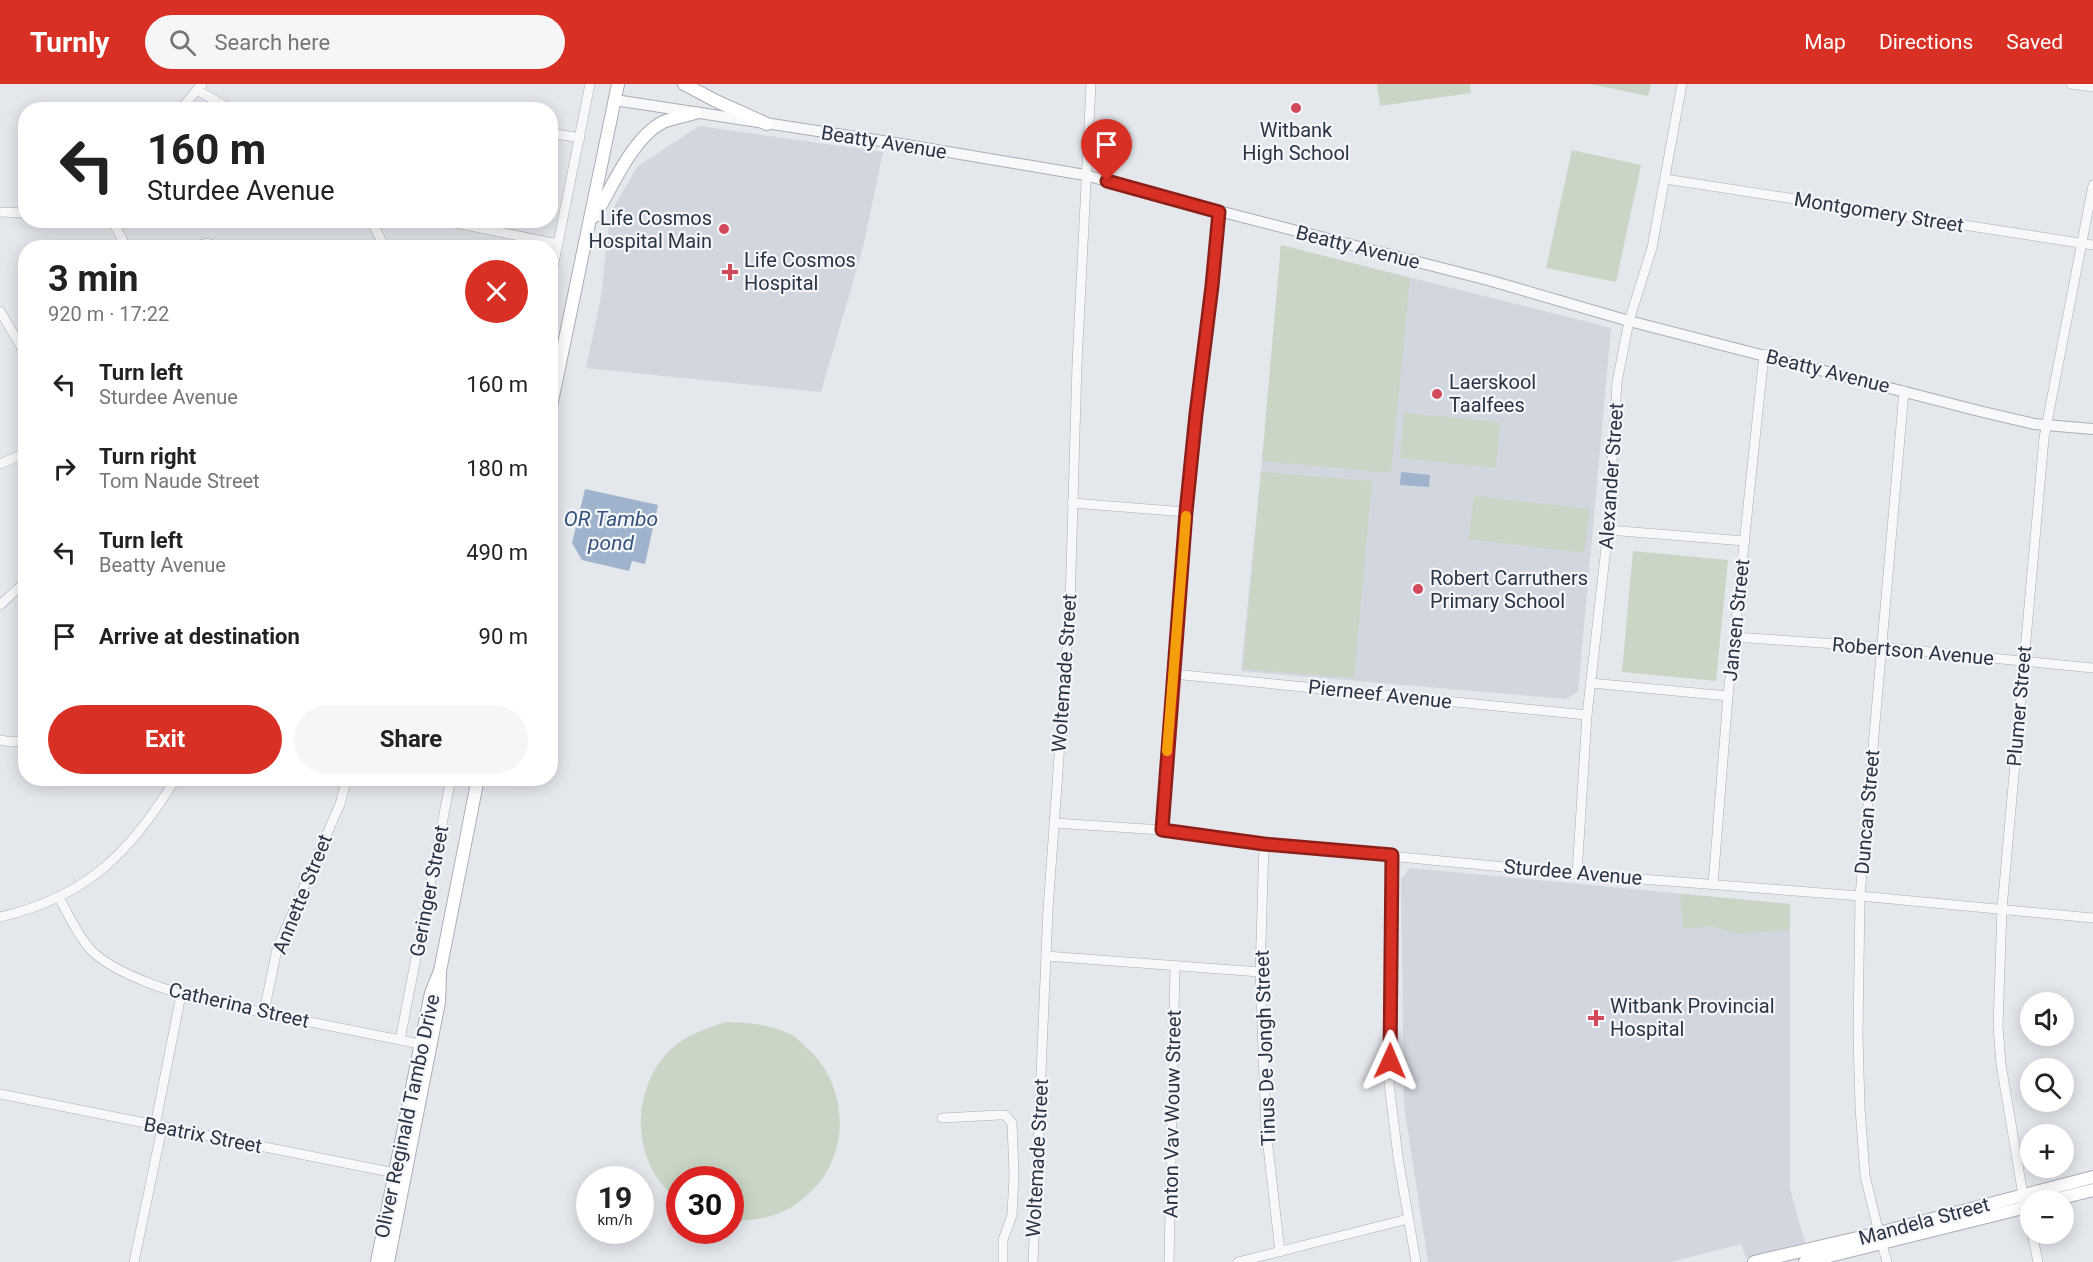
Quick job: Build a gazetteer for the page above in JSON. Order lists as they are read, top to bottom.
{
  "streets": {
    "main road": ["Oliver Reginald Tambo Drive", "Mandela Street"],
    "street": [
      "Beatty Avenue",
      "Montgomery Street",
      "Alexander Street",
      "Jansen Street",
      "Robertson Avenue",
      "Woltemade Street",
      "Pierneef Avenue",
      "Plumer Street",
      "Duncan Street",
      "Sturdee Avenue",
      "Geringer Street",
      "Annette Street",
      "Catherina Street",
      "Tinus De Jongh Street",
      "Anton Vav Wouw Street",
      "Beatrix Street"
    ]
  },
  "crossings": [
    ["Beatty Avenue", "Alexander Street"],
    ["Beatty Avenue", "Jansen Street"],
    ["Beatty Avenue", "Woltemade Street"],
    ["Beatty Avenue", "Plumer Street"],
    ["Beatty Avenue", "Duncan Street"],
    ["Montgomery Street", "Alexander Street"],
    ["Montgomery Street", "Plumer Street"],
    ["Alexander Street", "Pierneef Avenue"],
    ["Alexander Street", "Sturdee Avenue"],
    ["Jansen Street", "Robertson Avenue"],
    ["Jansen Street", "Sturdee Avenue"],
    ["Robertson Avenue", "Plumer Street"],
    ["Robertson Avenue", "Duncan Street"],
    ["Woltemade Street", "Sturdee Avenue"],
    ["Plumer Street", "Sturdee Avenue"],
    ["Duncan Street", "Sturdee Avenue"],
    ["Duncan Street", "Mandela Street"],
    ["Sturdee Avenue", "Tinus De Jongh Street"],
    ["Geringer Street", "Catherina Street"],
    ["Annette Street", "Catherina Street"],
    ["Catherina Street", "Oliver Reginald Tambo Drive"],
    ["Oliver Reginald Tambo Drive", "Beatrix Street"]
  ],
  "water": ["OR Tambo pond"],
  "places": {
    "other": [
      "Witbank High School",
      "Life Cosmos Hospital Main",
      "Laerskool Taalfees",
      "Robert Carruthers Primary School"
    ],
    "health": ["Life Cosmos Hospital", "Witbank Provincial Hospital"]
  },
  "page": {
    "header": "Turnly",
    "search": "Search here",
    "nav": ["Map", "Directions", "Saved"],
    "turn": ["160 m", "Sturdee Avenue"],
    "heading": ["3 min", "920 m · 17:22"],
    "list": [
      {
        "name": "Turn left",
        "note": "Sturdee Avenue",
        "value": "160 m"
      },
      {
        "name": "Turn right",
        "note": "Tom Naude Street",
        "value": "180 m"
      },
      {
        "name": "Turn left",
        "note": "Beatty Avenue",
        "value": "490 m"
      },
      {
        "name": "Arrive at destination",
        "value": "90 m"
      }
    ],
    "buttons": ["Exit", "Share"],
    "map_buttons": ["+", "−"],
    "speed": "19 km/h",
    "limit": "30"
  }
}
